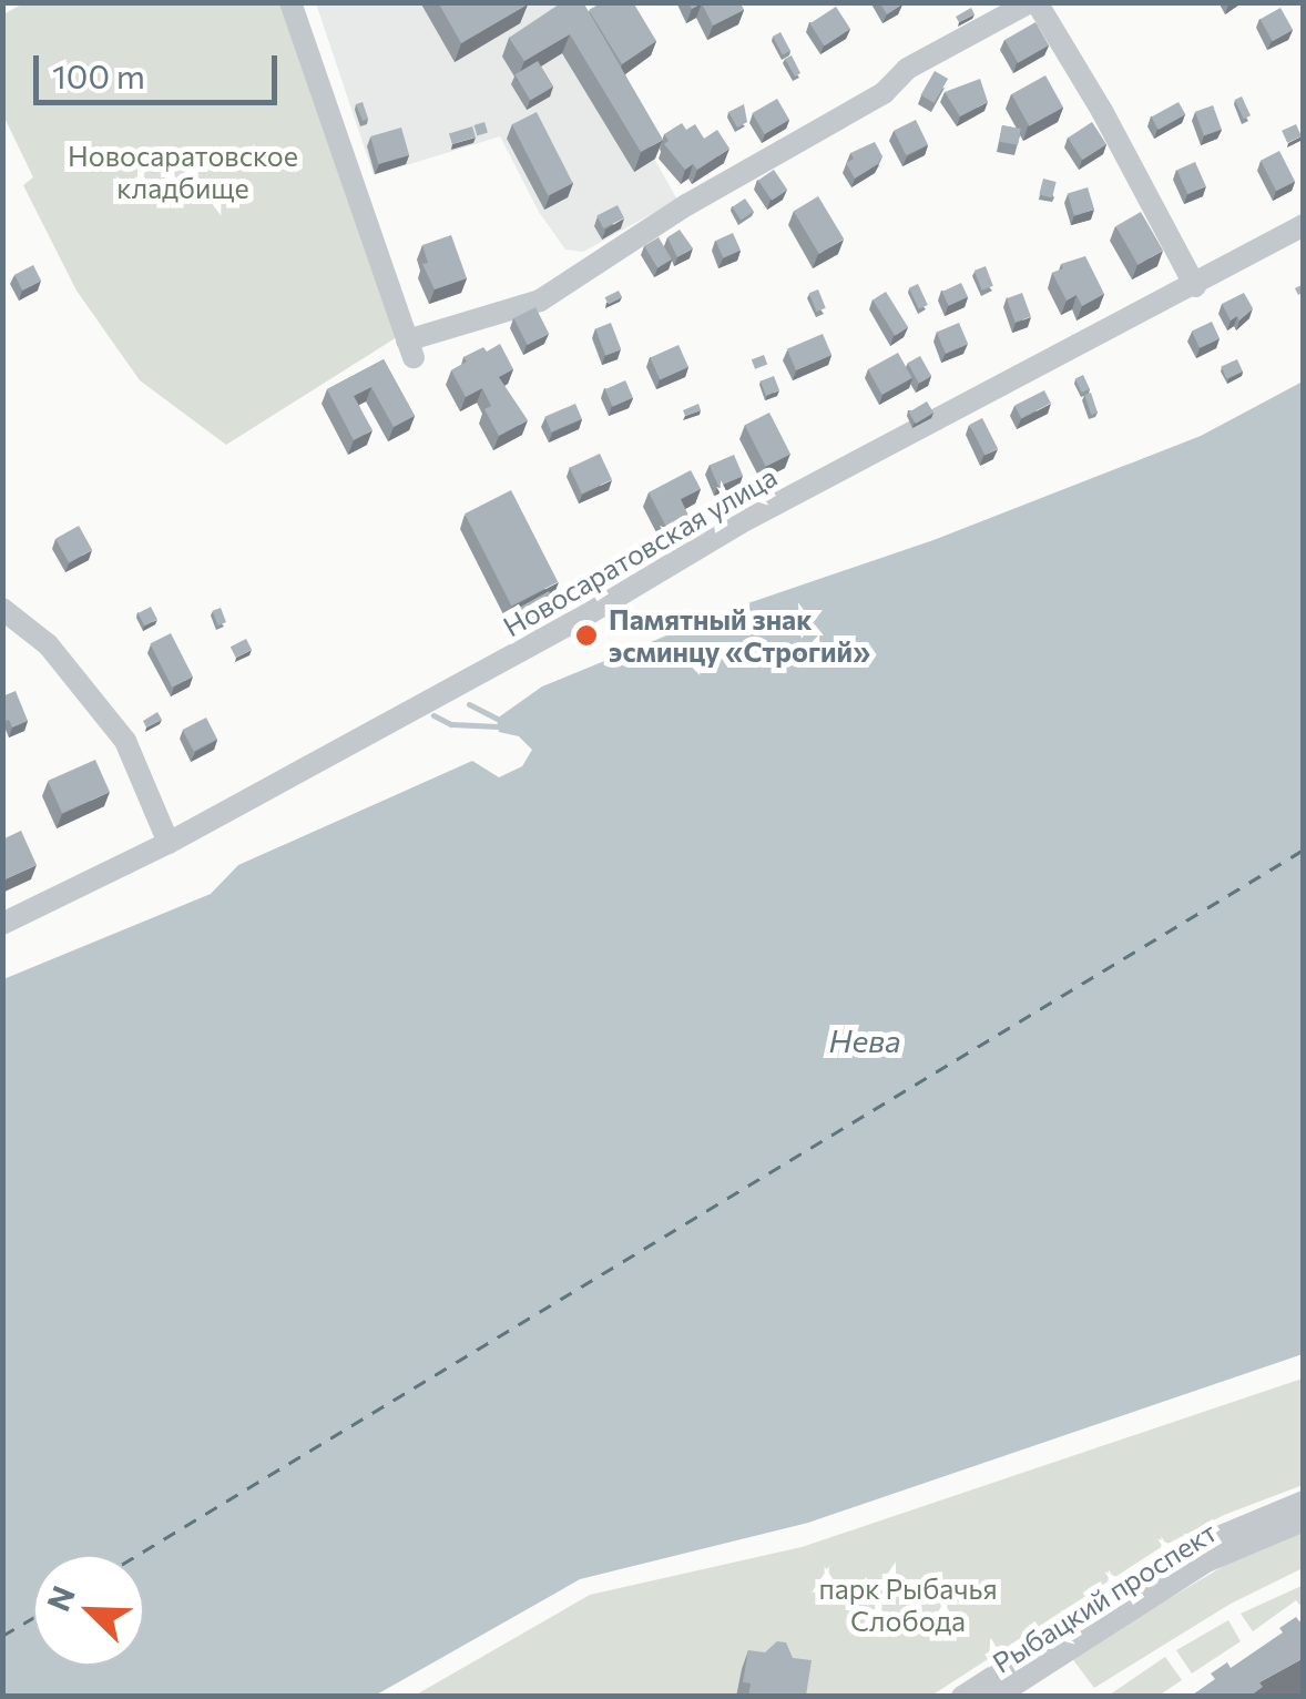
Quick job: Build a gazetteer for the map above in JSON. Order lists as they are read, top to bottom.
{
  "streets": {
    "street": ["Новосаратовская улица", "Рыбацкий проспект"]
  },
  "water": ["Нева"],
  "parks": ["Новосаратовское кладбище", "парк Рыбачья Слобода"],
  "places": ["Памятный знак эсминцу «Строгий»"],
  "scale_bar": "100 m",
  "north": "top left"
}
